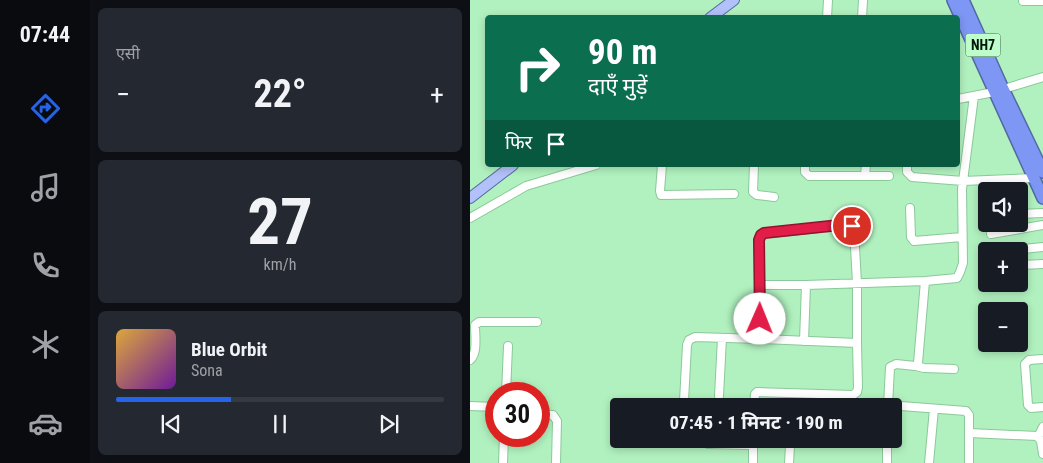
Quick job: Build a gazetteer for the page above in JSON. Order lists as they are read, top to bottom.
{
  "streets": {
    "highway": ["NH7"]
  },
  "page": {
    "tabs": "07:44",
    "tile": [
      "एसी",
      ["27", "km/h"]
    ],
    "turn": ["90 m", "दाएँ मुड़ें"],
    "heat": ["−", "22°", "+"],
    "then": "फिर",
    "map_buttons": ["+", "−"],
    "song": ["Blue Orbit", "Sona"],
    "limit": "30",
    "trip": "07:45 · 1 मिनट · 190 m"
  }
}
